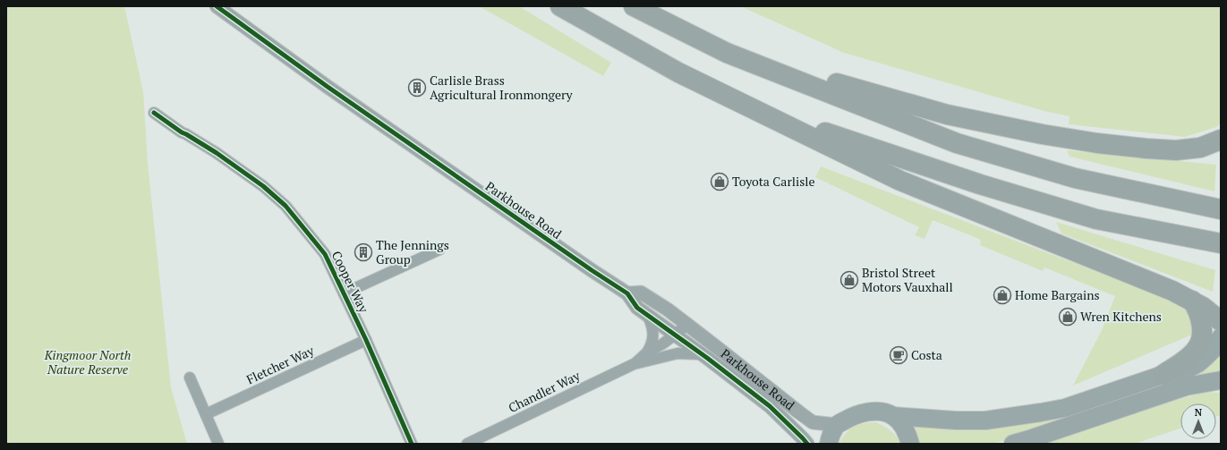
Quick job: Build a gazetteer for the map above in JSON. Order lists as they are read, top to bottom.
{
  "streets": {
    "street": [
      "Parkhouse Road",
      "Cooper Way",
      "Fletcher Way",
      "Chandler Way"
    ]
  },
  "crossings": [
    ["Parkhouse Road", "Chandler Way"],
    ["Cooper Way", "Fletcher Way"]
  ],
  "parks": ["Kingmoor North Nature Reserve"],
  "places": {
    "building": ["Carlisle Brass Agricultural Ironmongery", "The Jennings Group"],
    "shop": [
      "Toyota Carlisle",
      "Bristol Street Motors Vauxhall",
      "Home Bargains",
      "Wren Kitchens"
    ],
    "cafe": ["Costa"]
  },
  "north": "top"
}
